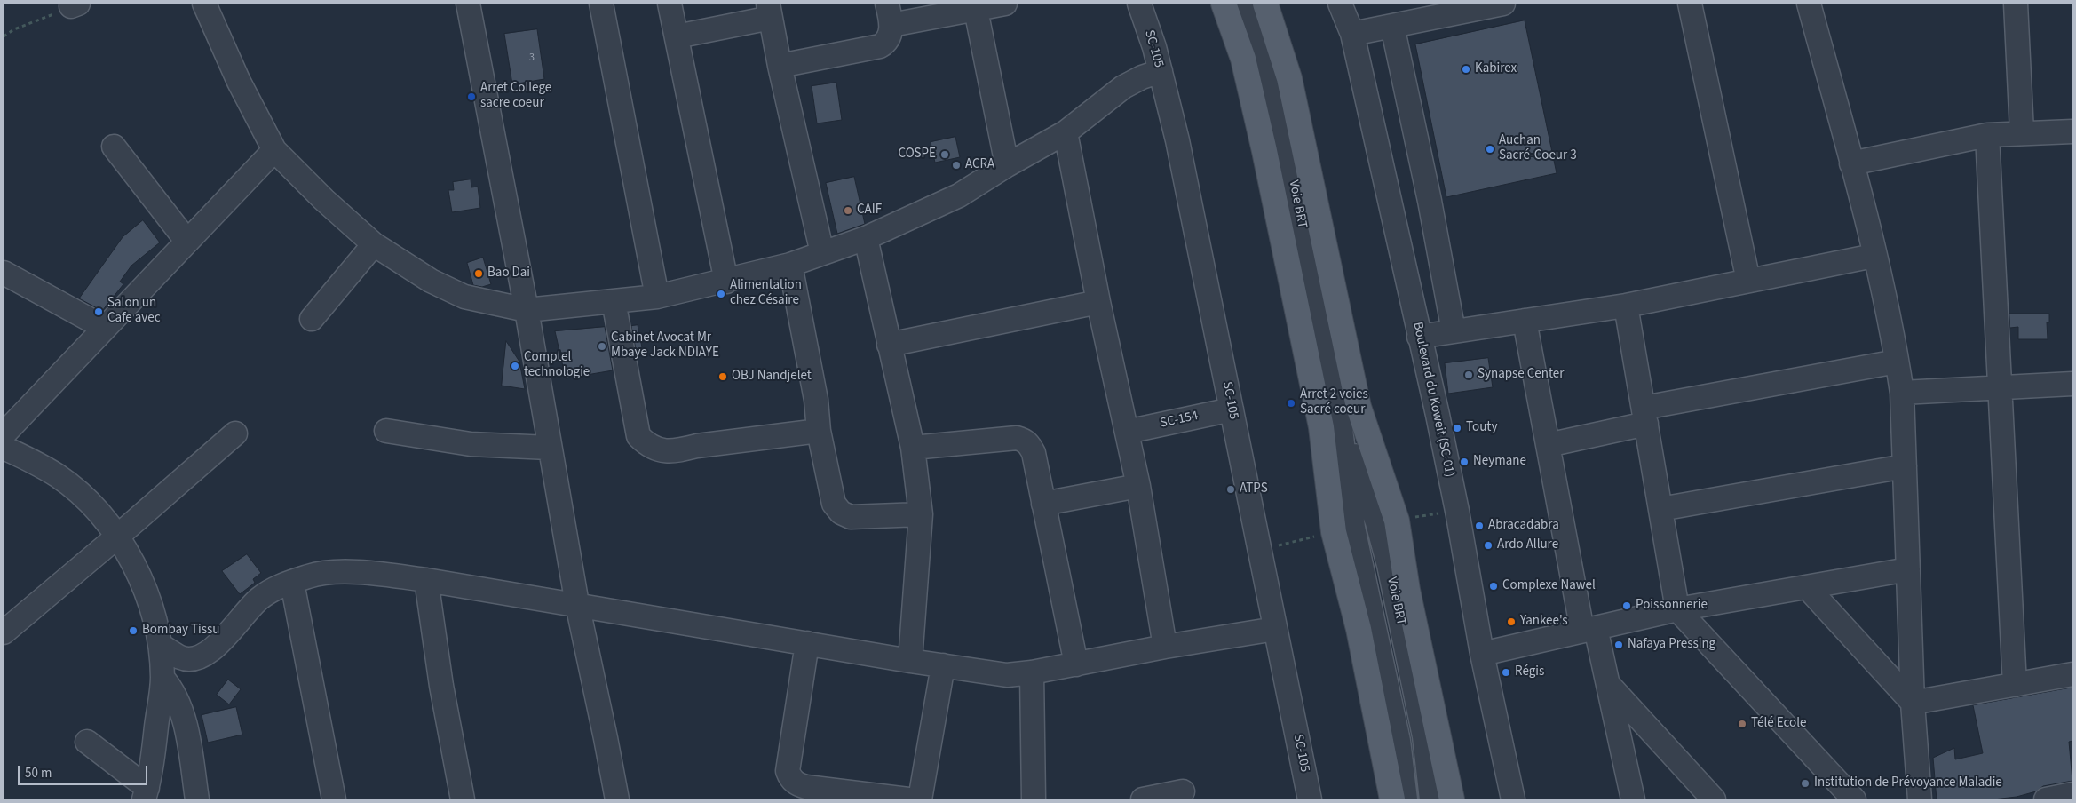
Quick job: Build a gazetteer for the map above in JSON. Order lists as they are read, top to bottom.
{
  "streets": {
    "street": [
      "SC-105",
      "Voie BRT",
      "Boulevard du Koweit (SC-01)",
      "SC-154"
    ]
  },
  "crossings": [
    ["SC-105", "SC-154"]
  ],
  "places": [
    "Kabirex",
    "Arret College sacre coeur",
    "Auchan Sacré-Coeur 3",
    "COSPE",
    "ACRA",
    "CAIF",
    "Bao Dai",
    "Alimentation chez Césaire",
    "Salon un Cafe avec",
    "Cabinet Avocat Mr Mbaye Jack NDIAYE",
    "Comptel technologie",
    "Synapse Center",
    "OBJ Nandjelet",
    "Arret 2 voies Sacré coeur",
    "Touty",
    "Neymane",
    "ATPS",
    "Abracadabra",
    "Ardo Allure",
    "Complexe Nawel",
    "Poissonnerie",
    "Yankee's",
    "Bombay Tissu",
    "Nafaya Pressing",
    "Régis",
    "Télé Ecole",
    "Institution de Prévoyance Maladie"
  ],
  "house_numbers": ["3"],
  "scale_bar": "50 m"
}
